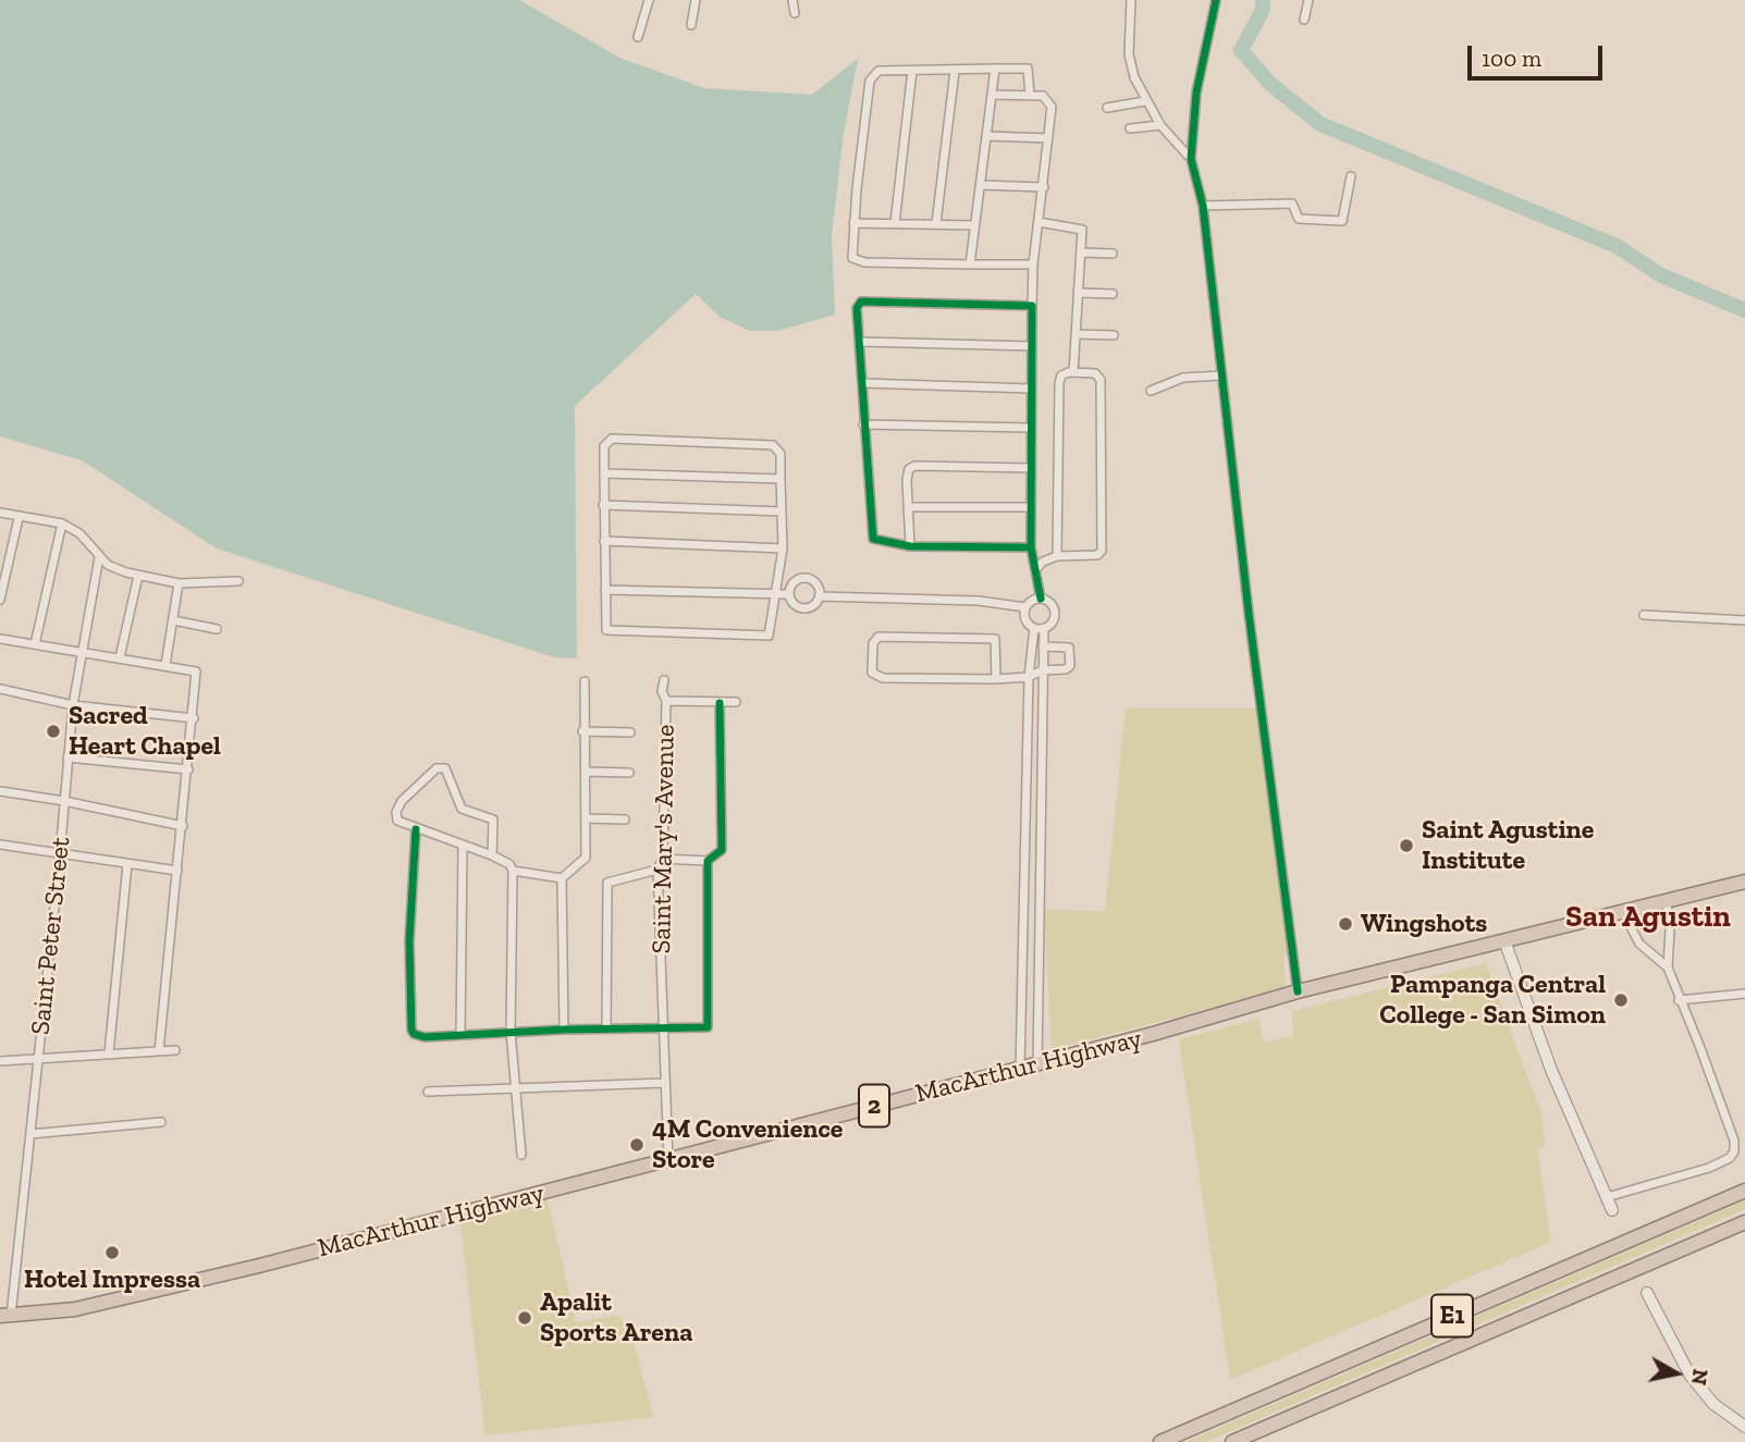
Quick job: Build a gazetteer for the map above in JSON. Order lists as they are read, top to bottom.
{
  "streets": {
    "highway": ["MacArthur Highway", "2", "E1"],
    "street": ["Saint Mary's Avenue", "Saint Peter Street"]
  },
  "crossings": [
    ["Saint Mary's Avenue", "MacArthur Highway"],
    ["Saint Peter Street", "MacArthur Highway"]
  ],
  "districts": ["San Agustin"],
  "places": [
    "Sacred Heart Chapel",
    "Saint Agustine Institute",
    "Wingshots",
    "Pampanga Central College - San Simon",
    "4M Convenience Store",
    "Hotel Impressa",
    "Apalit Sports Arena"
  ],
  "scale_bar": "100 m",
  "north": "right"
}
